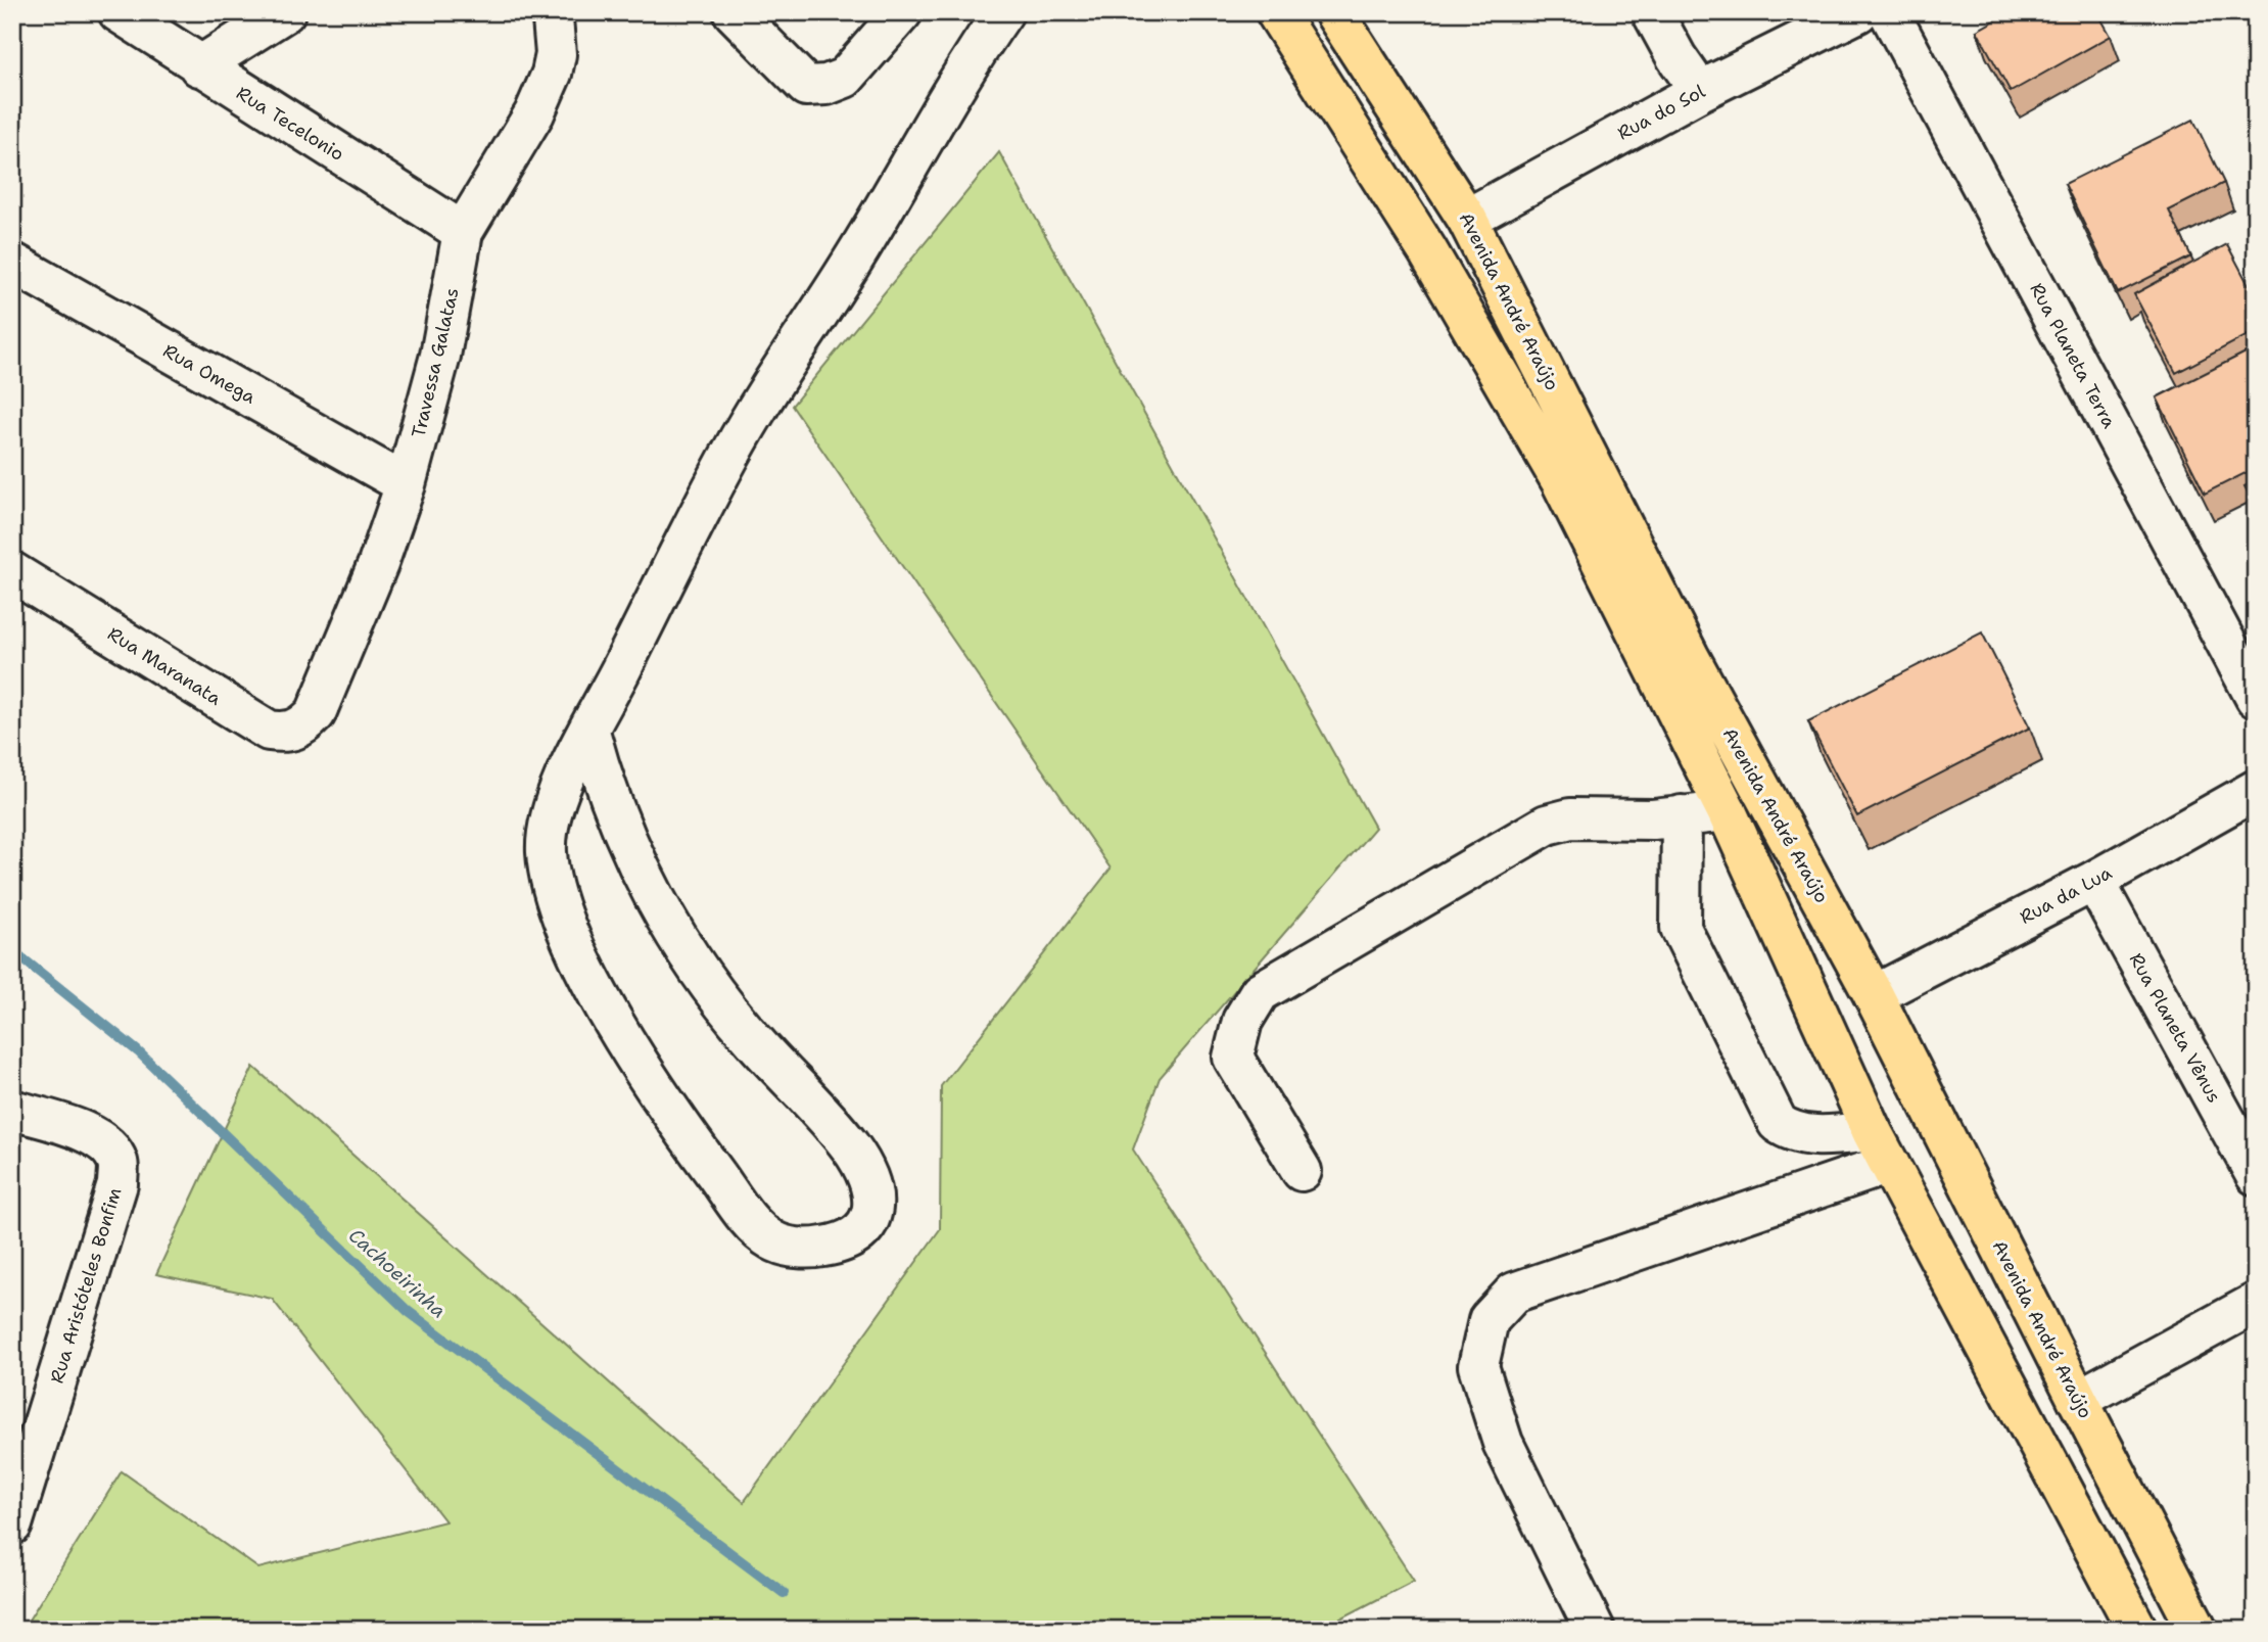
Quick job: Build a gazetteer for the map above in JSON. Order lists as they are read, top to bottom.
{
  "streets": {
    "main road": ["Avenida André Araújo"],
    "street": [
      "Rua do Sol",
      "Rua Tecelonio",
      "Rua Planeta Terra",
      "Travessa Galatas",
      "Rua Omega",
      "Rua Maranata",
      "Rua da Lua",
      "Rua Planeta Vênus",
      "Rua Aristóteles Bonfim"
    ]
  },
  "crossings": [
    ["Rua do Sol", "Avenida André Araújo"],
    ["Rua Tecelonio", "Travessa Galatas"],
    ["Avenida André Araújo", "Rua da Lua"],
    ["Travessa Galatas", "Rua Omega"],
    ["Travessa Galatas", "Rua Maranata"],
    ["Rua da Lua", "Rua Planeta Vênus"]
  ],
  "water": ["Cachoeirinha"]
}
